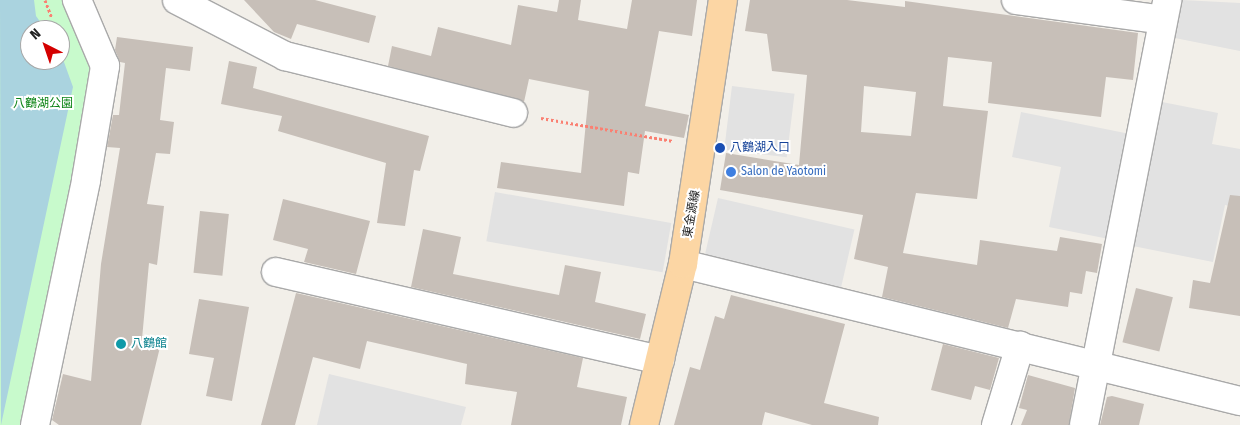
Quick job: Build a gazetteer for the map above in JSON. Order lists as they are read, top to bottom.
{
  "streets": {
    "main road": ["東金源線"]
  },
  "parks": ["八鶴湖公園"],
  "places": ["八鶴湖入口", "Salon de Yaotomi", "八鶴館"],
  "north": "top left"
}
